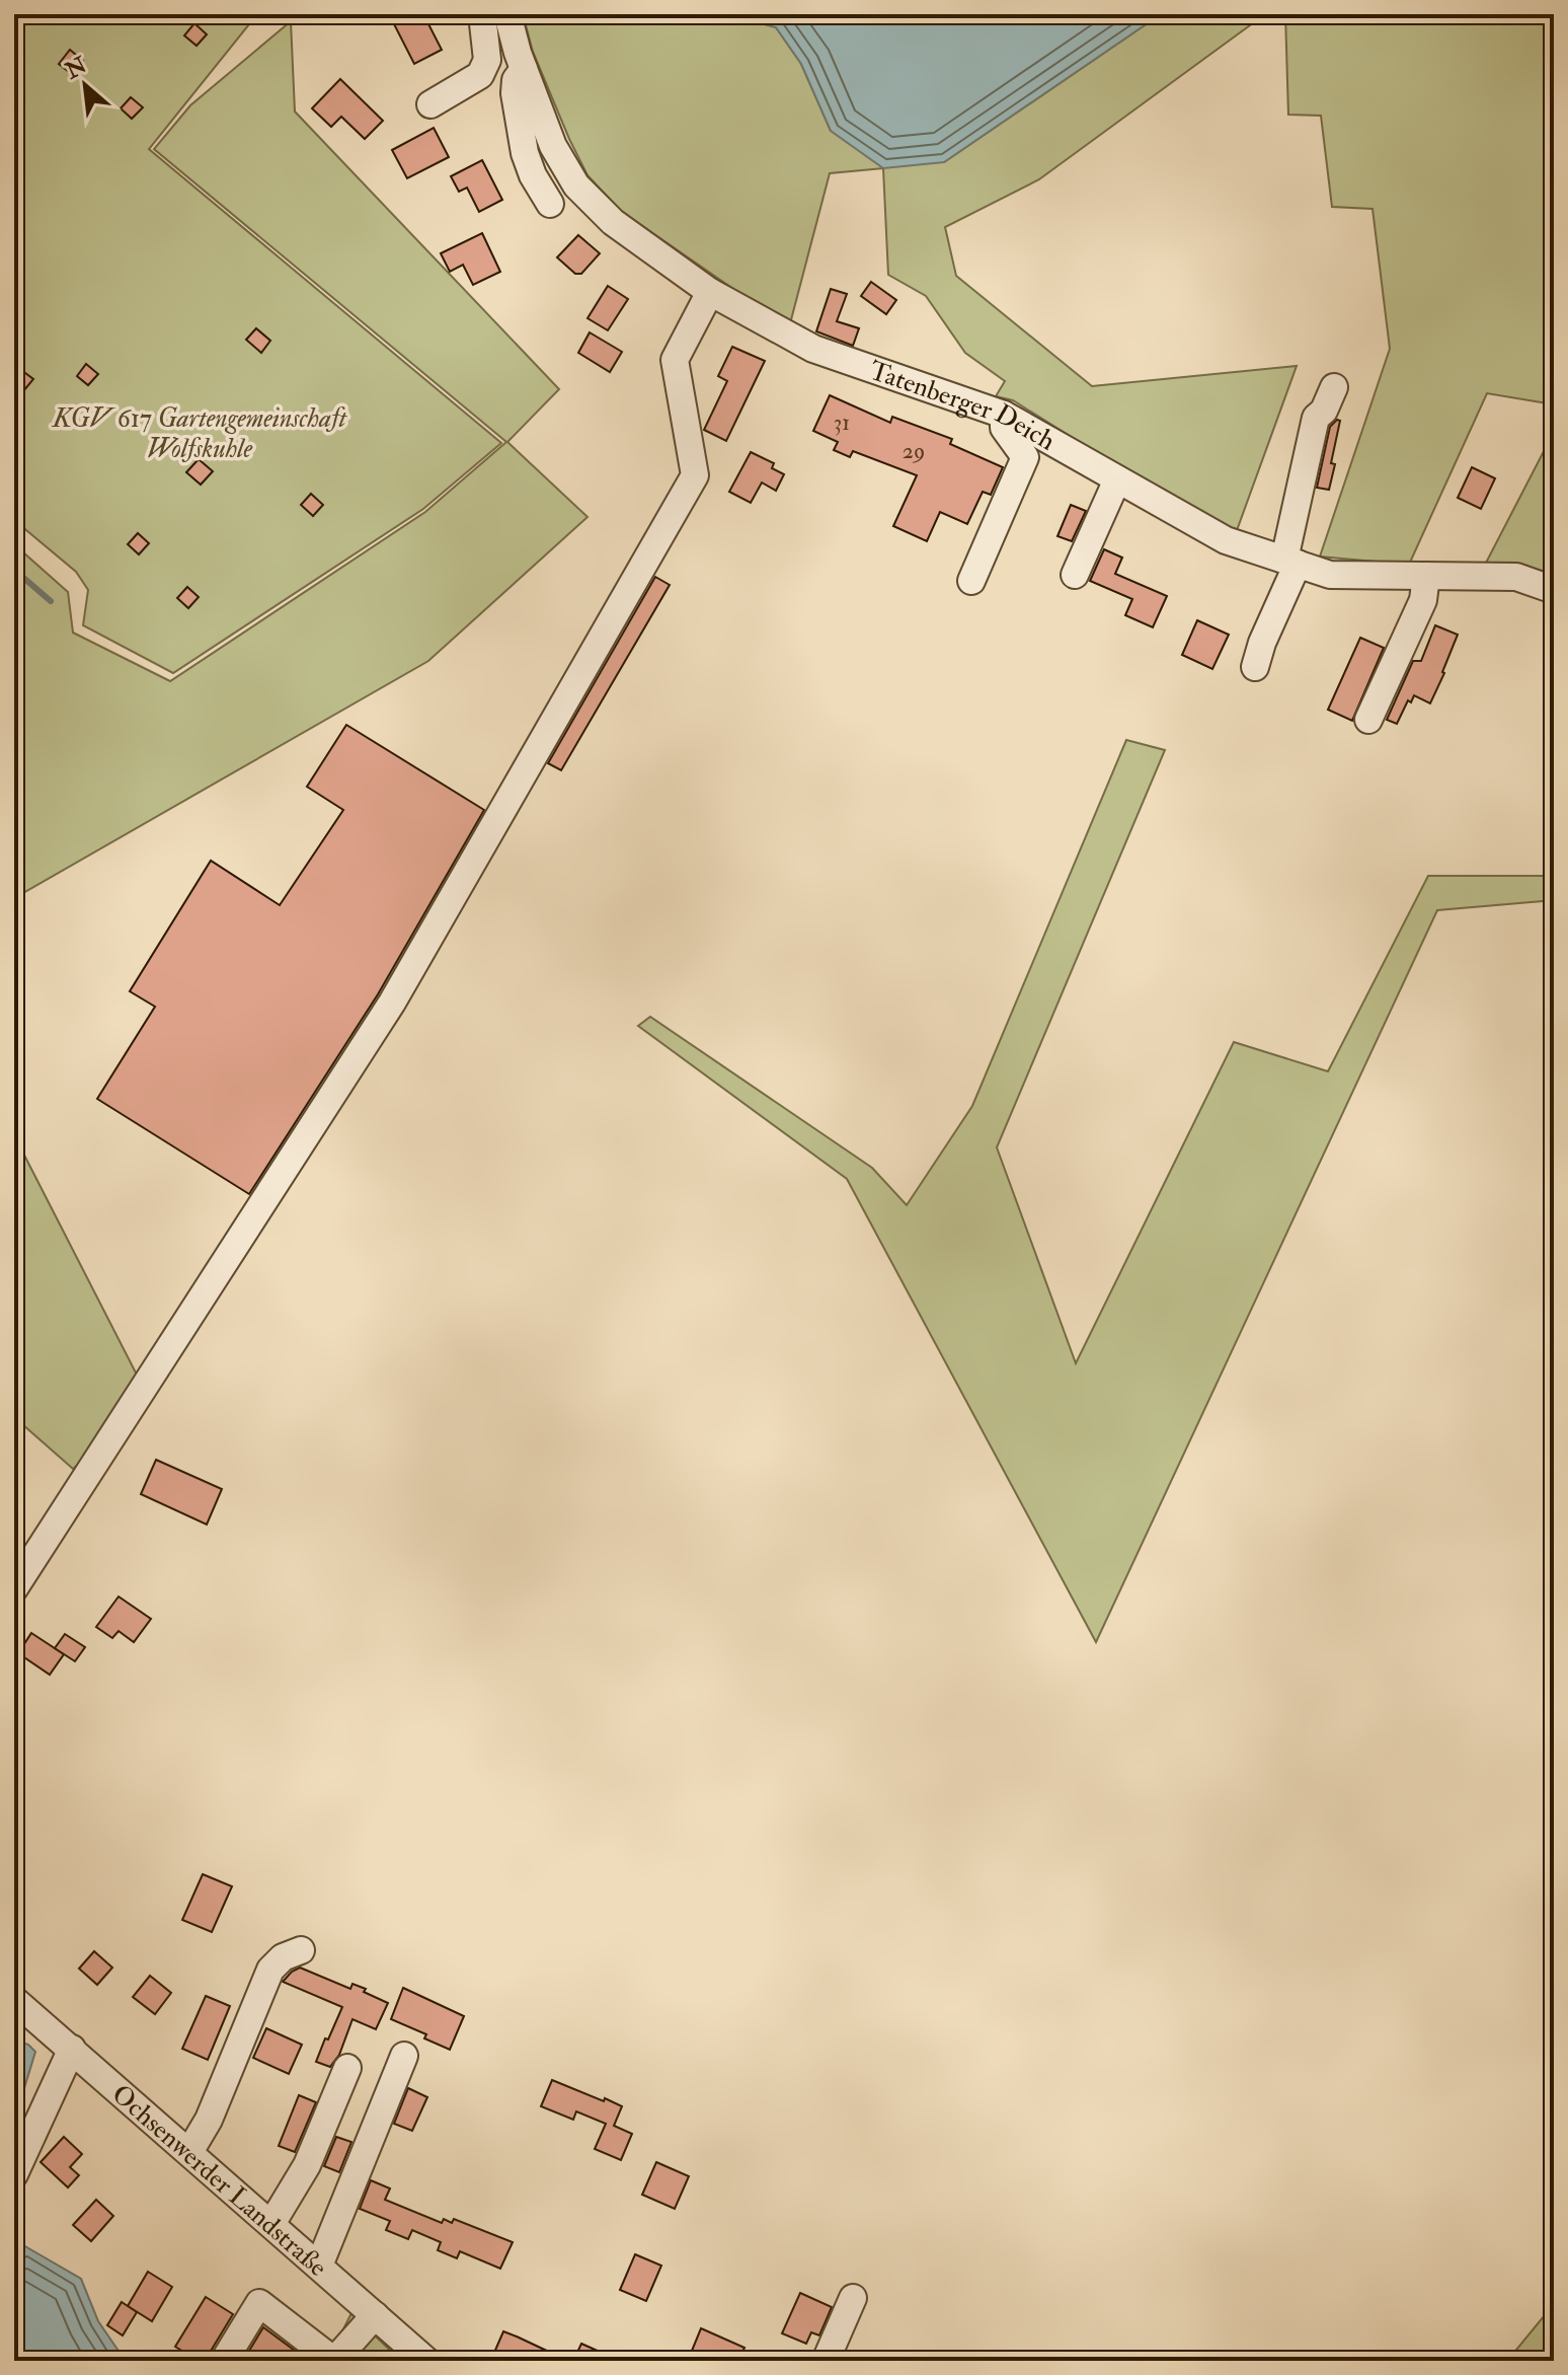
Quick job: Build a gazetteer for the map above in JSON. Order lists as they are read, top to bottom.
{
  "streets": {
    "street": ["Tatenberger Deich", "Ochsenwerder Landstraße"]
  },
  "parks": ["KGV 617 Gartengemeinschaft Wolfskuhle"],
  "house_numbers": ["31", "29"],
  "north": "top left"
}
